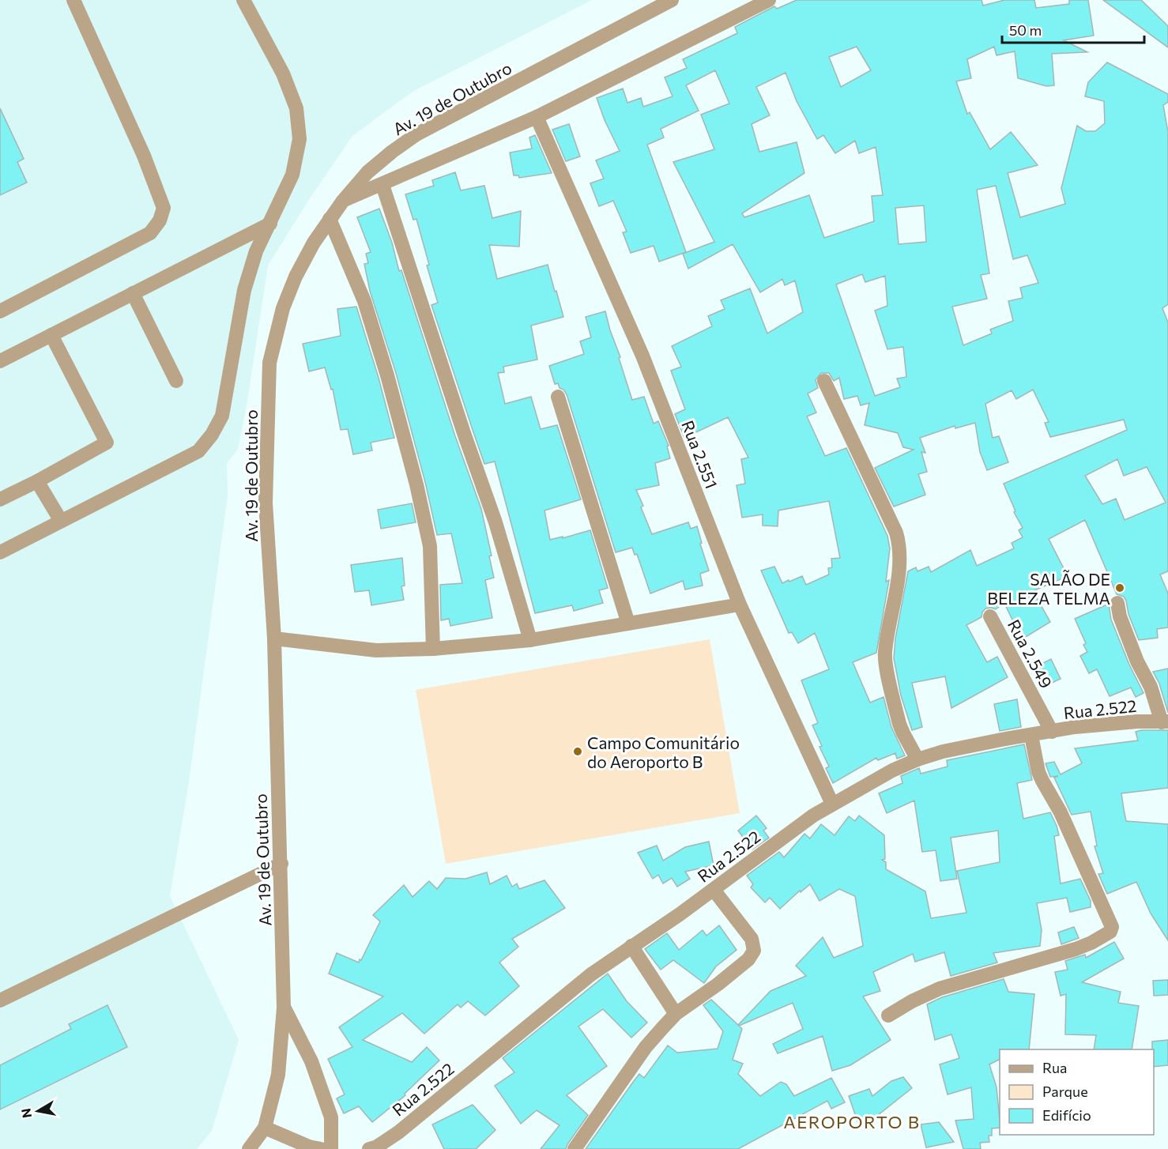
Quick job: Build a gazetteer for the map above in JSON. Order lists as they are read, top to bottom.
{
  "streets": {
    "street": [
      "Av. 19 de Outubro",
      "Rua 2.551",
      "Rua 2.549",
      "Rua 2.522"
    ]
  },
  "crossings": [
    ["Rua 2.551", "Rua 2.522"],
    ["Rua 2.549", "Rua 2.522"]
  ],
  "districts": ["AEROPORTO B"],
  "places": ["SALÃO DE BELEZA TELMA", "Campo Comunitário do Aeroporto B"],
  "legend": ["Rua", "Parque", "Edifício"],
  "scale_bar": "50 m",
  "north": "left"
}
